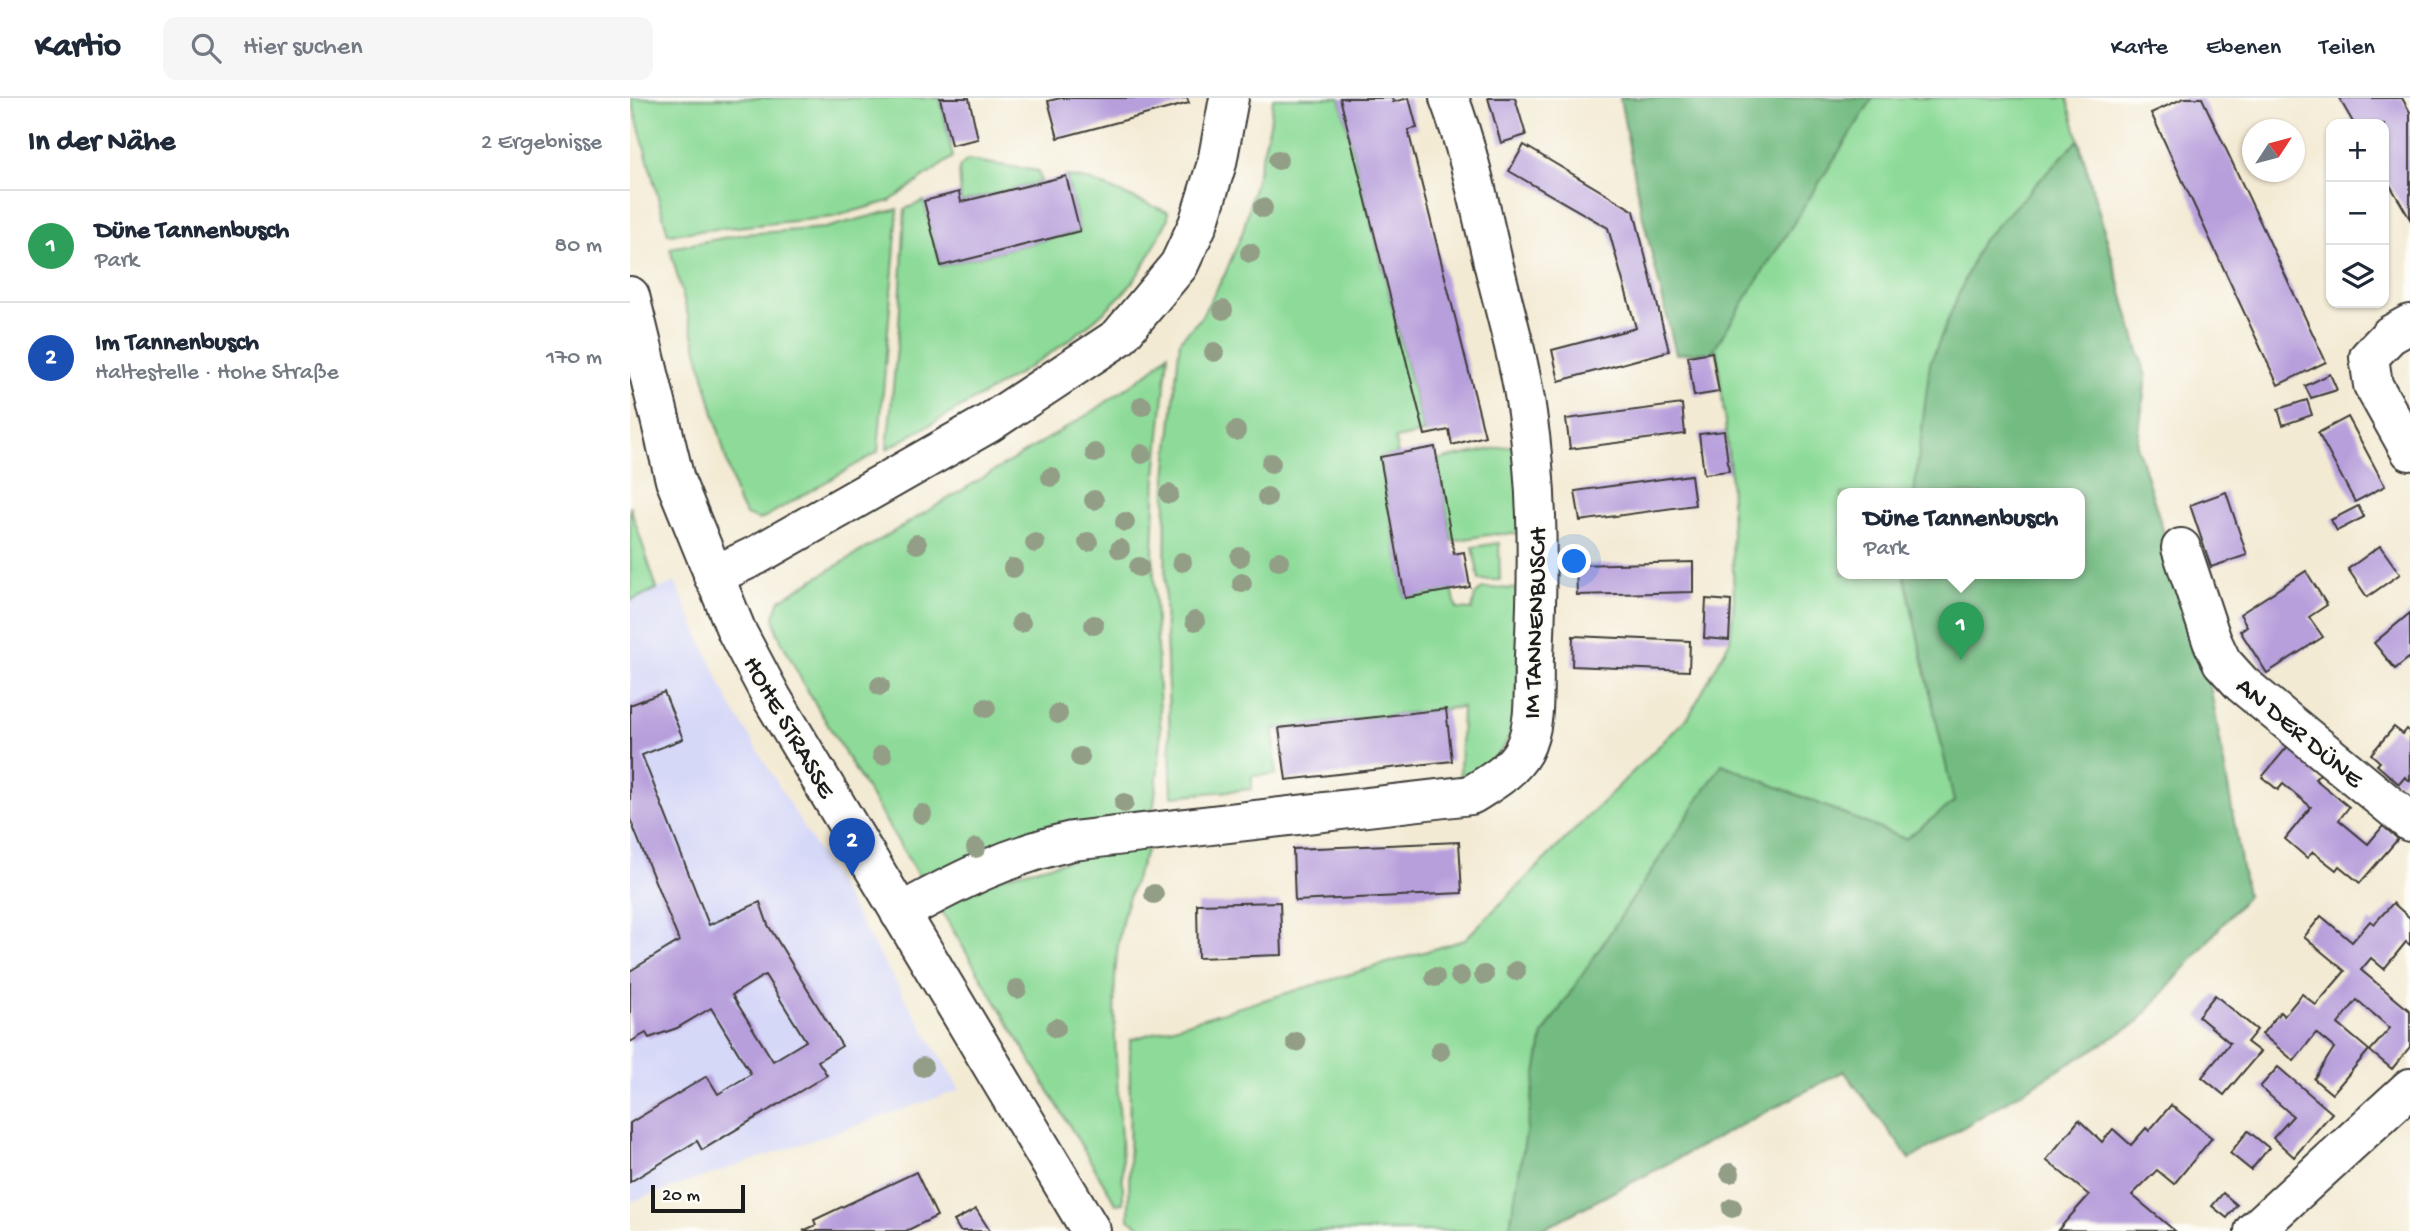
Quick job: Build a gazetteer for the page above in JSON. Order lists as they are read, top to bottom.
{
  "streets": {
    "street": ["IM TANNENBUSCH", "HOHE STRASSE", "AN DER DÜNE"]
  },
  "crossings": [
    ["IM TANNENBUSCH", "HOHE STRASSE"]
  ],
  "scale_bar": "20 m",
  "north": "top right",
  "page": {
    "header": "Kartio",
    "search": "Hier suchen",
    "nav": ["Karte", "Ebenen", "Teilen"],
    "heading": ["In der Nähe", "2 Ergebnisse"],
    "map_buttons": ["+", "−"],
    "list": [
      {
        "mark": "1",
        "name": "Düne Tannenbusch",
        "note": "Park",
        "value": "80 m"
      },
      {
        "mark": "2",
        "name": "Im Tannenbusch",
        "note": "Haltestelle · Hohe Straße",
        "value": "170 m"
      }
    ],
    "popup": ["Düne Tannenbusch", "Park"],
    "pins": ["1", "2"],
    "scale": "20 m"
  }
}
